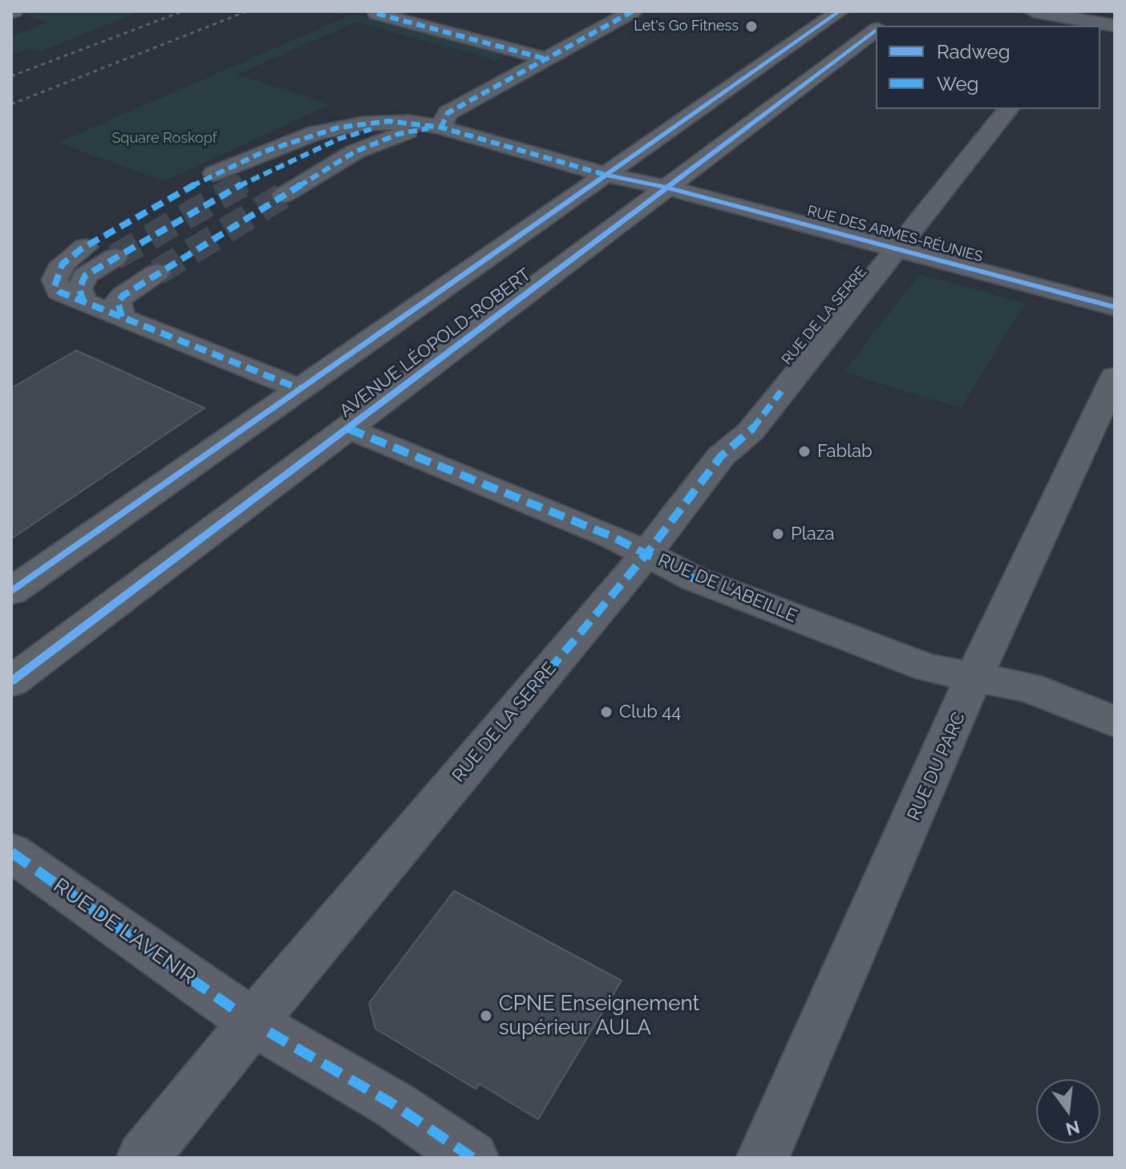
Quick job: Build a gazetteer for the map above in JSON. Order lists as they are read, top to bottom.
{
  "streets": {
    "main road": ["AVENUE LÉOPOLD-ROBERT"],
    "street": [
      "RUE DES ARMES-RÉUNIES",
      "RUE DE LA SERRE",
      "RUE DE L'ABEILLE",
      "RUE DU PARC",
      "RUE DE L'AVENIR"
    ]
  },
  "crossings": [
    ["RUE DES ARMES-RÉUNIES", "RUE DE LA SERRE"],
    ["RUE DES ARMES-RÉUNIES", "AVENUE LÉOPOLD-ROBERT"],
    ["RUE DE LA SERRE", "RUE DE L'ABEILLE"],
    ["AVENUE LÉOPOLD-ROBERT", "RUE DE L'ABEILLE"],
    ["RUE DE L'ABEILLE", "RUE DU PARC"]
  ],
  "parks": ["Square Roskopf"],
  "places": [
    "Let's Go Fitness",
    "Fablab",
    "Plaza",
    "Club 44",
    "CPNE Enseignement supérieur AULA"
  ],
  "legend": ["Radweg", "Weg"],
  "north": "bottom"
}
